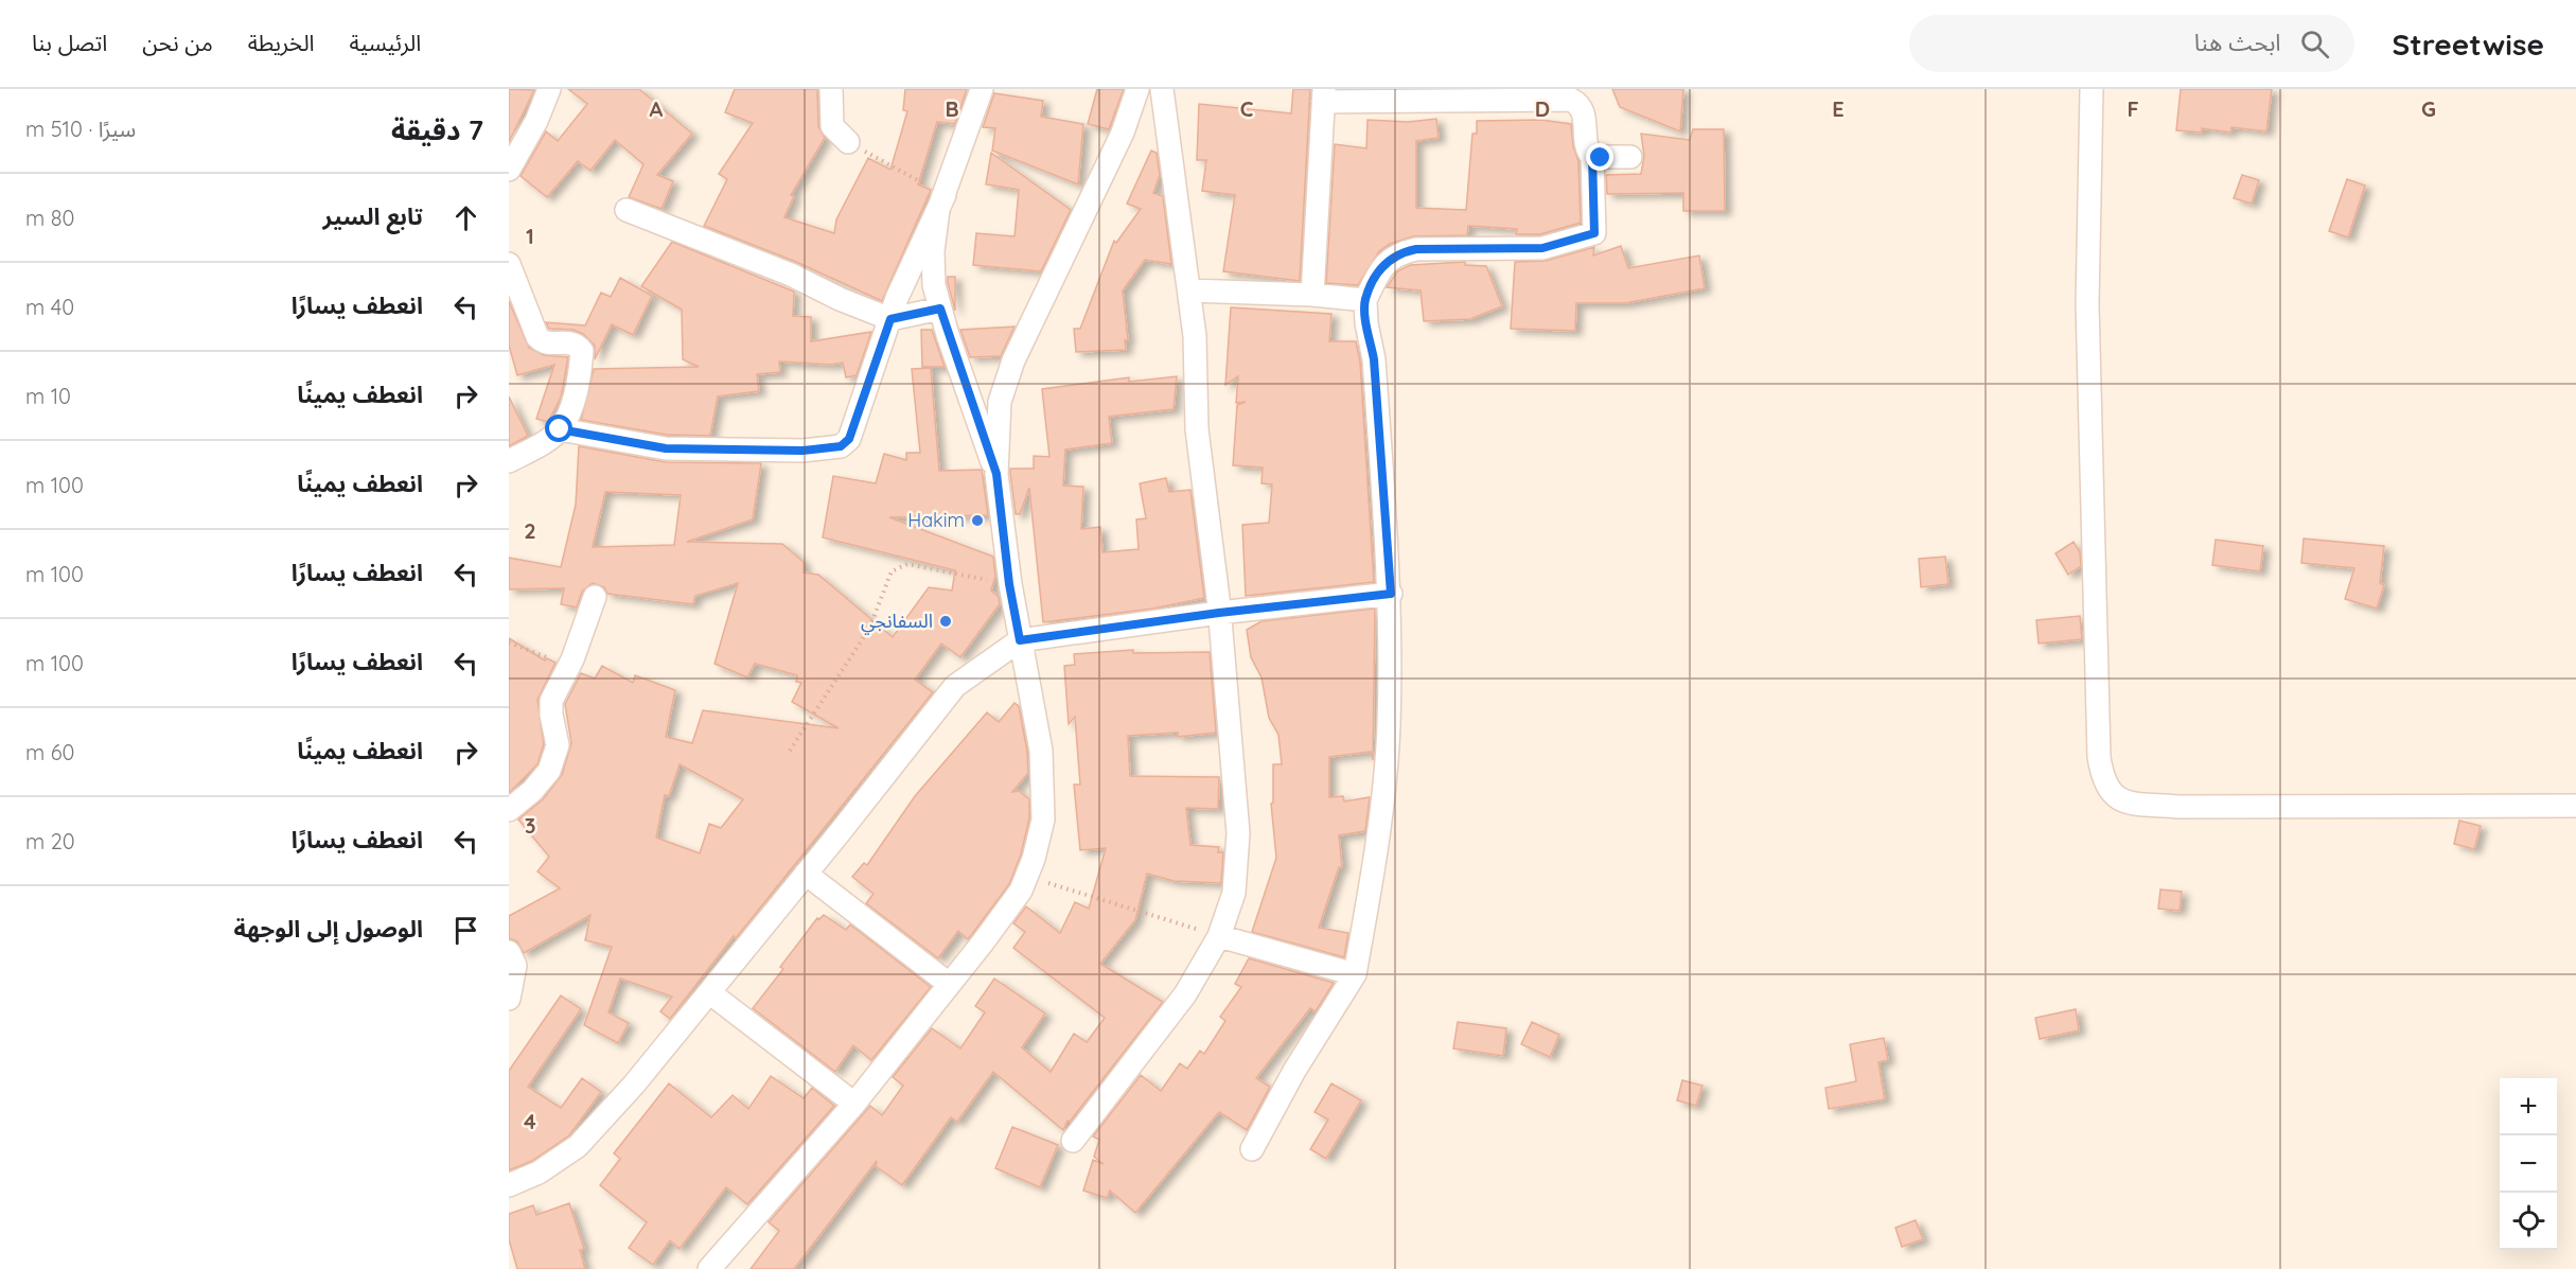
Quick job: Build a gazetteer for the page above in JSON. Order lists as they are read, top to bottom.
{
  "places": ["Hakim", "السفانجي"],
  "page": {
    "header": "Streetwise",
    "search": "ابحث هنا",
    "nav": [
      "الرئيسية",
      "الخريطة",
      "من نحن",
      "اتصل بنا"
    ],
    "heading": ["7 دقيقة", "سيرًا · 510 m"],
    "list": [
      ["تابع السير", "80 m"],
      ["انعطف يسارًا", "40 m"],
      ["انعطف يمينًا", "10 m"],
      ["انعطف يمينًا", "100 m"],
      ["انعطف يسارًا", "100 m"],
      ["انعطف يسارًا", "100 m"],
      ["انعطف يمينًا", "60 m"],
      ["انعطف يسارًا", "20 m"],
      "الوصول إلى الوجهة"
    ],
    "map_buttons": ["+", "−"]
  },
  "grid": {
    "columns": [
      "A",
      "B",
      "C",
      "D",
      "E",
      "F",
      "G"
    ],
    "rows": [
      "1",
      "2",
      "3",
      "4"
    ]
  }
}
